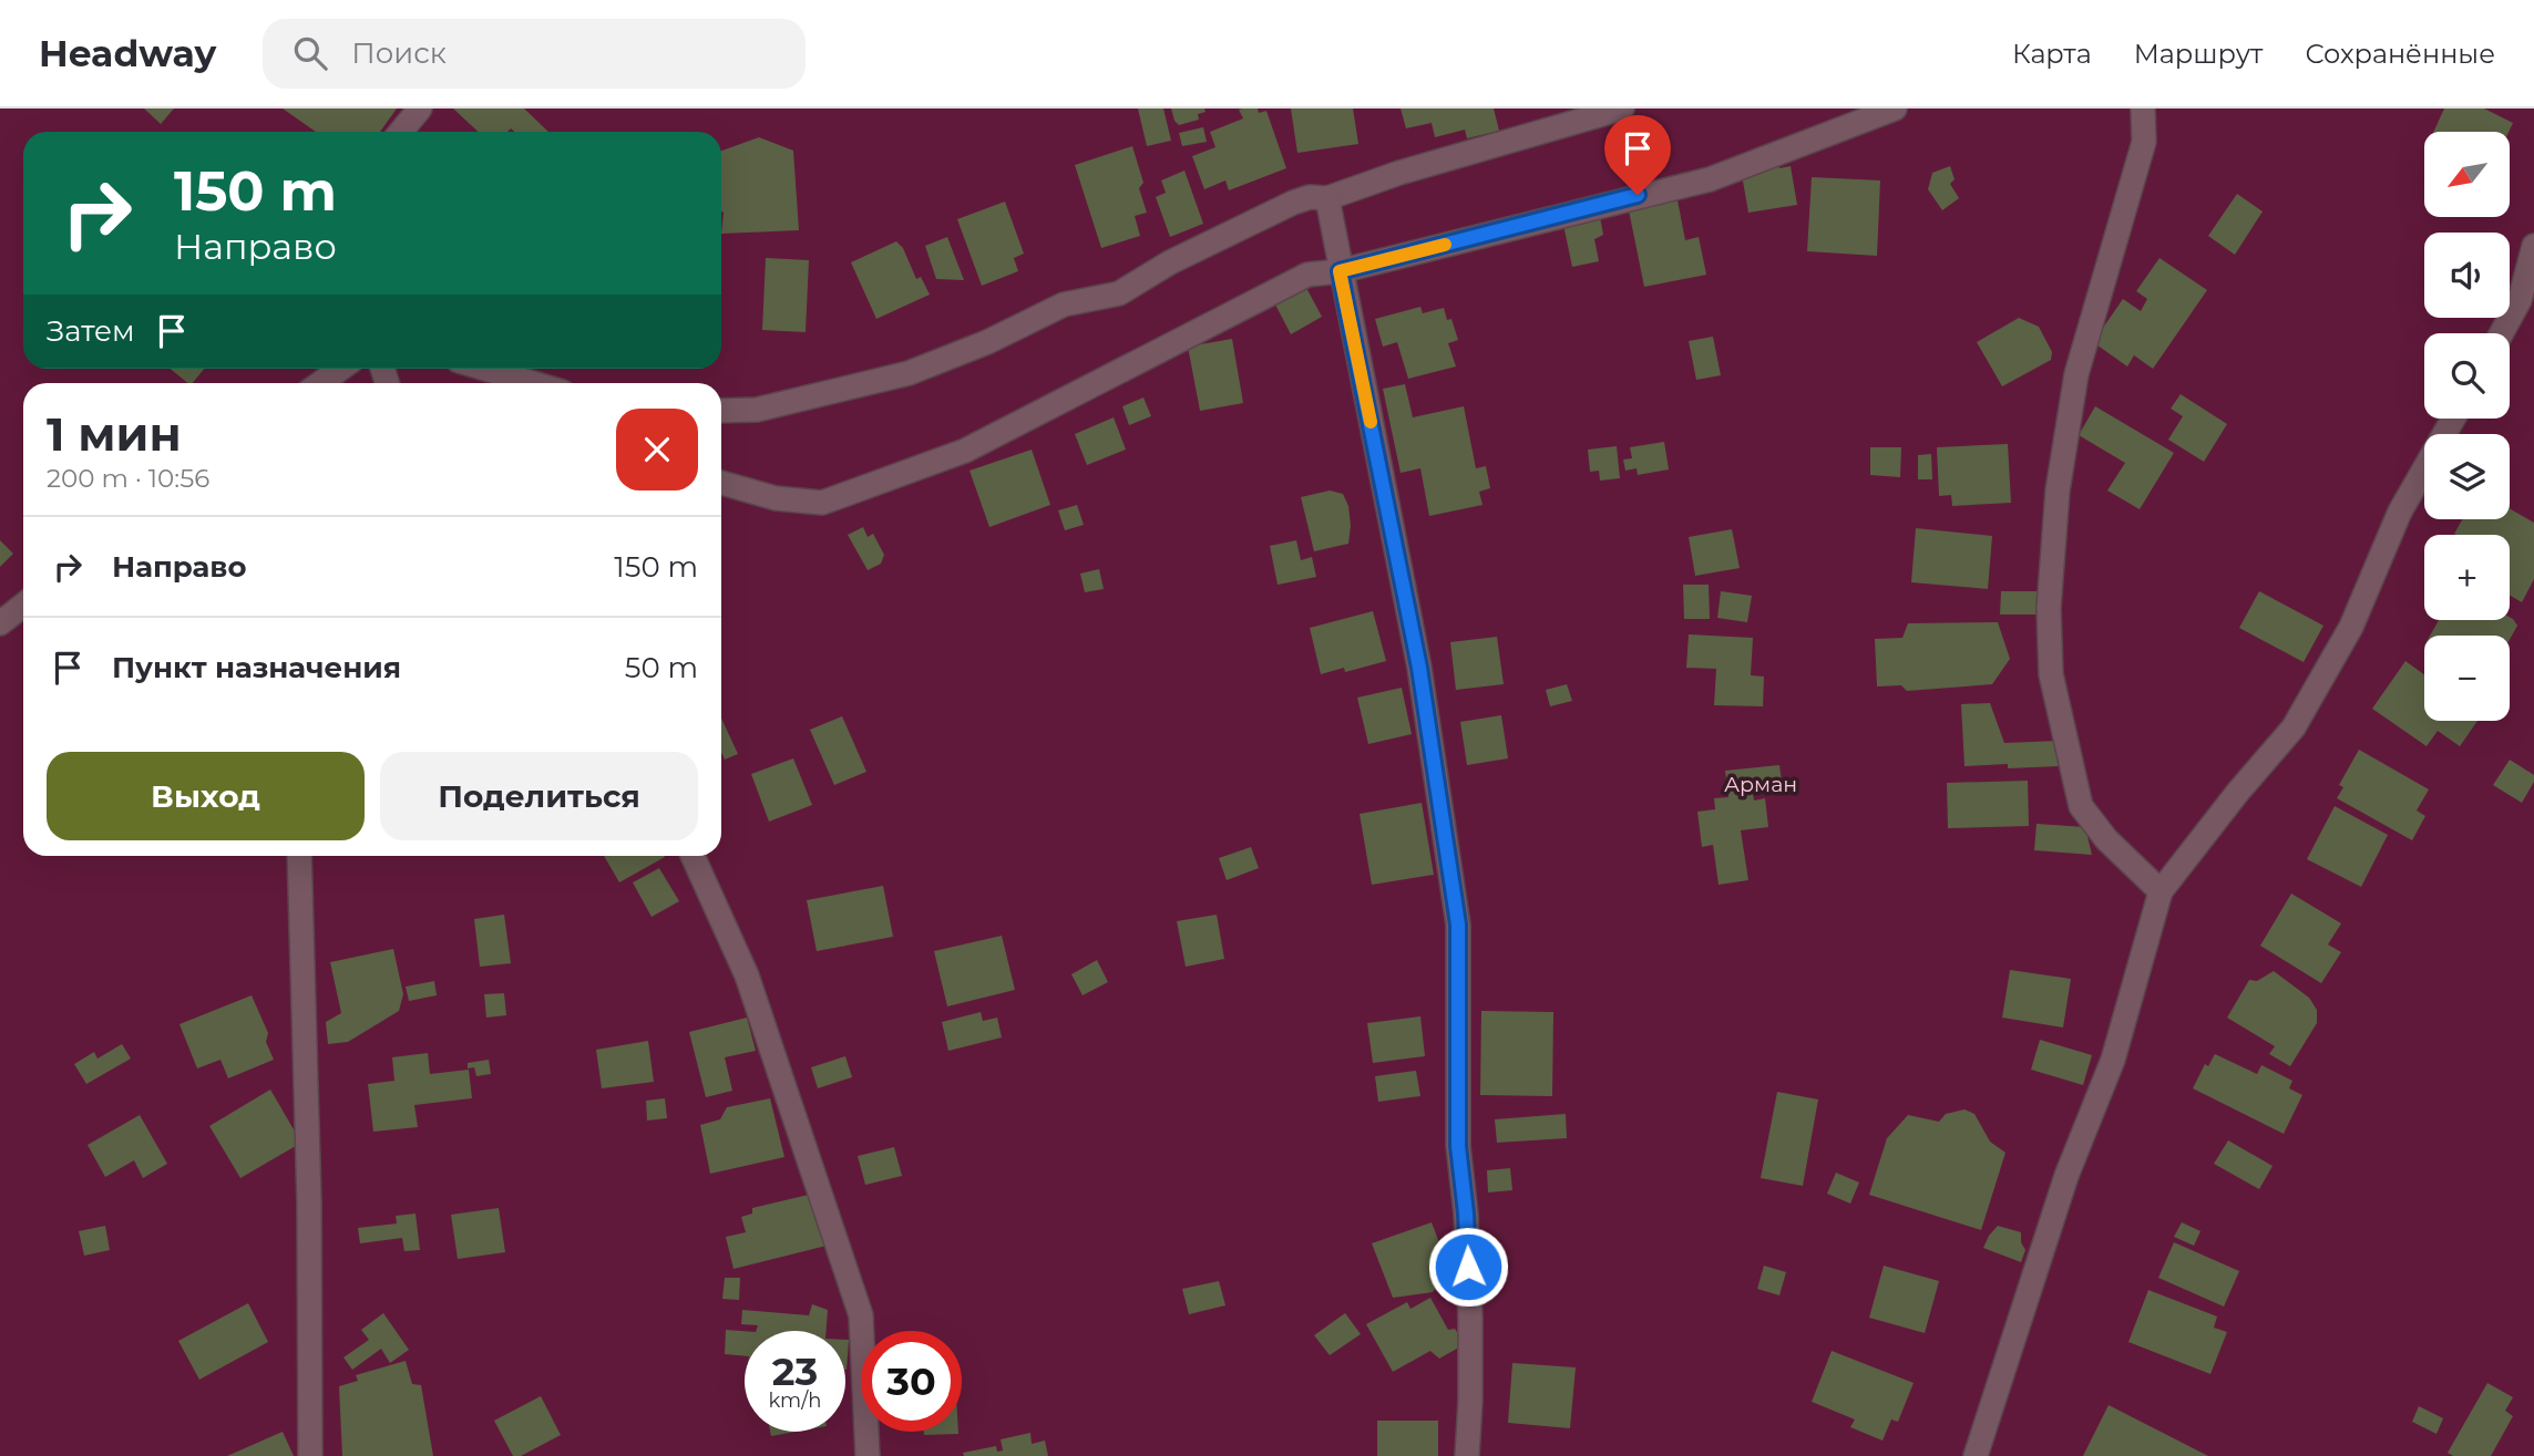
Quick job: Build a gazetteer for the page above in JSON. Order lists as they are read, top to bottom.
{
  "parks": ["Арман"],
  "north": "bottom left",
  "page": {
    "header": "Headway",
    "search": "Поиск",
    "nav": ["Карта", "Маршрут", "Сохранённые"],
    "map_buttons": ["+", "−"],
    "turn": ["150 m", "Направо"],
    "then": "Затем",
    "heading": ["1 мин", "200 m · 10:56"],
    "list": [
      {
        "name": "Направо",
        "value": "150 m"
      },
      {
        "name": "Пункт назначения",
        "value": "50 m"
      }
    ],
    "buttons": ["Выход", "Поделиться"],
    "speed": "23 km/h",
    "limit": "30"
  }
}
